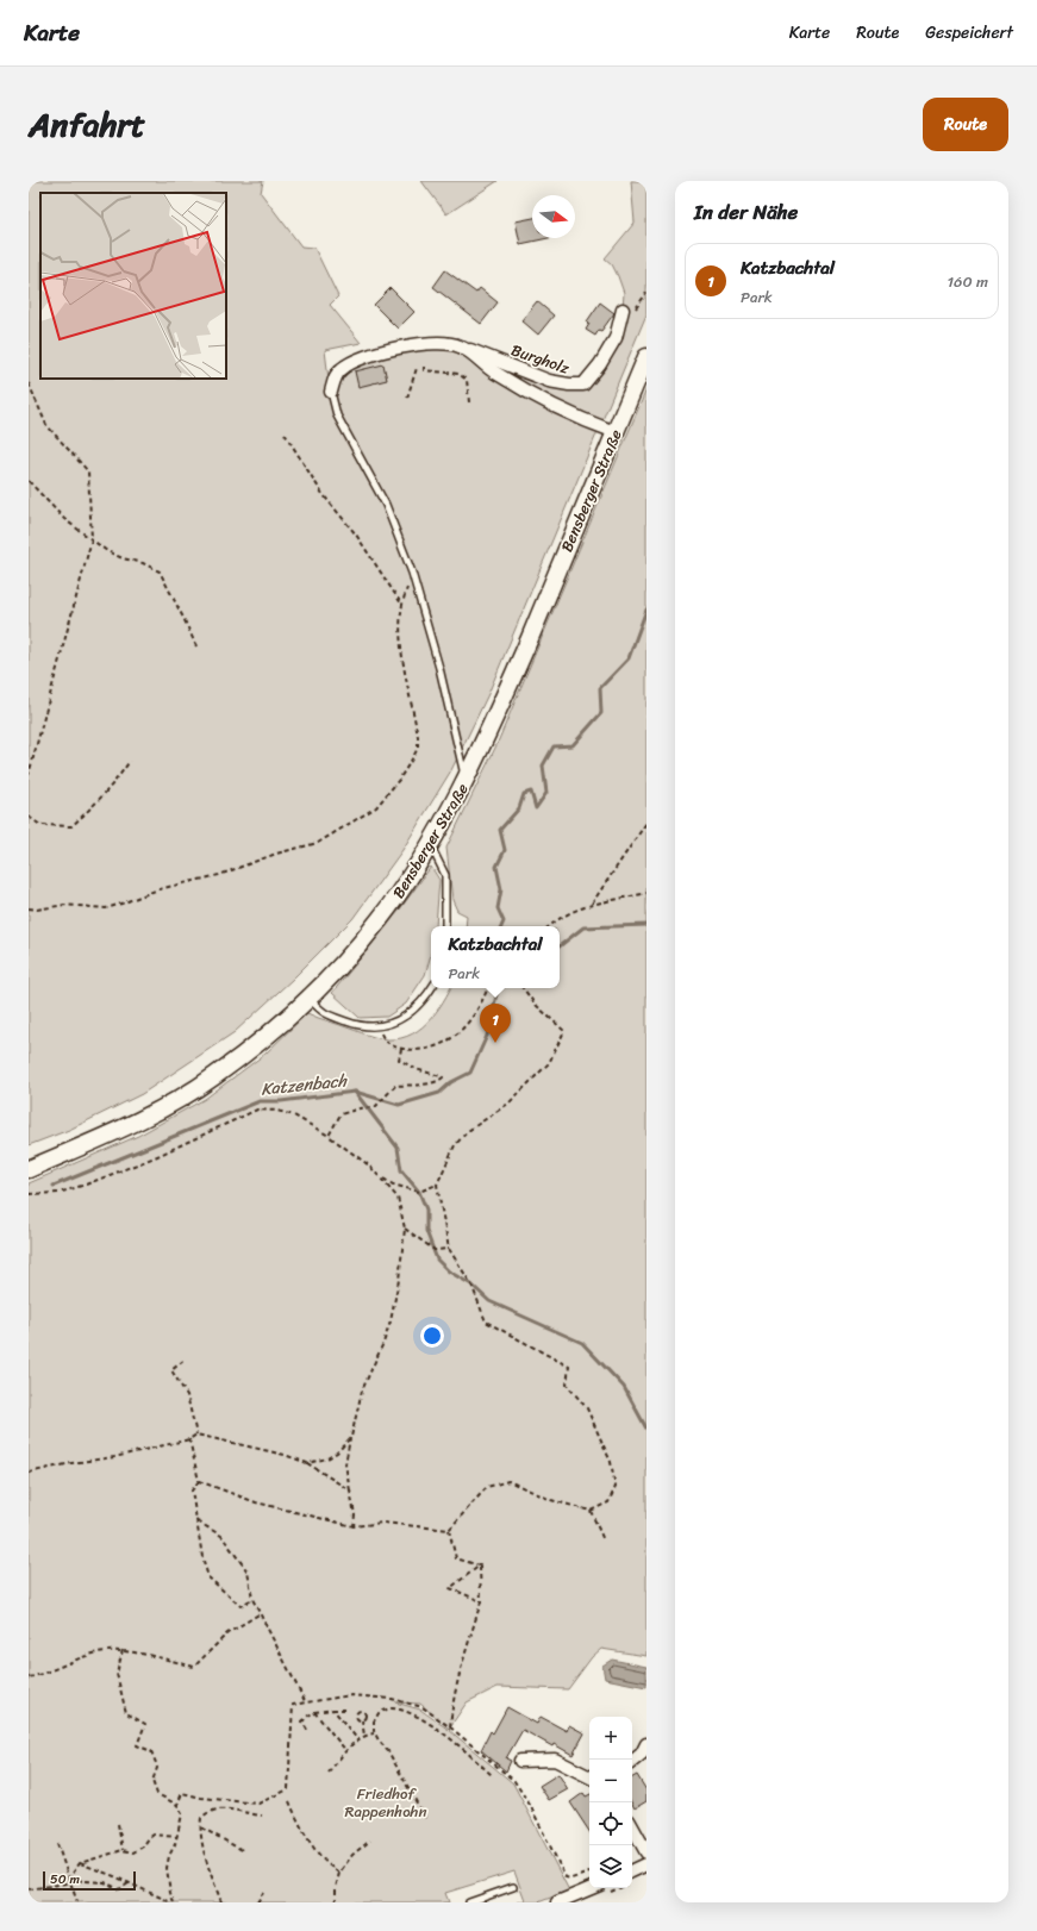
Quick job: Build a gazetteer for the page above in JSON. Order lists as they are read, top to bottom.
{
  "streets": {
    "main road": ["Bensberger Straße"],
    "street": ["Burgholz"]
  },
  "crossings": [
    ["Burgholz", "Bensberger Straße"]
  ],
  "water": ["Katzenbach"],
  "parks": ["Friedhof Rappenhohn"],
  "scale_bar": "50 m",
  "north": "right",
  "page": {
    "header": "Karte",
    "nav": ["Karte", "Route", "Gespeichert"],
    "title": "Anfahrt",
    "buttons": "Route",
    "heading": "In der Nähe",
    "list": [
      {
        "mark": "1",
        "name": "Katzbachtal",
        "note": "Park",
        "value": "160 m"
      }
    ],
    "popup": ["Katzbachtal", "Park"],
    "pins": "1",
    "map_buttons": ["+", "−"],
    "scale": "50 m"
  }
}
